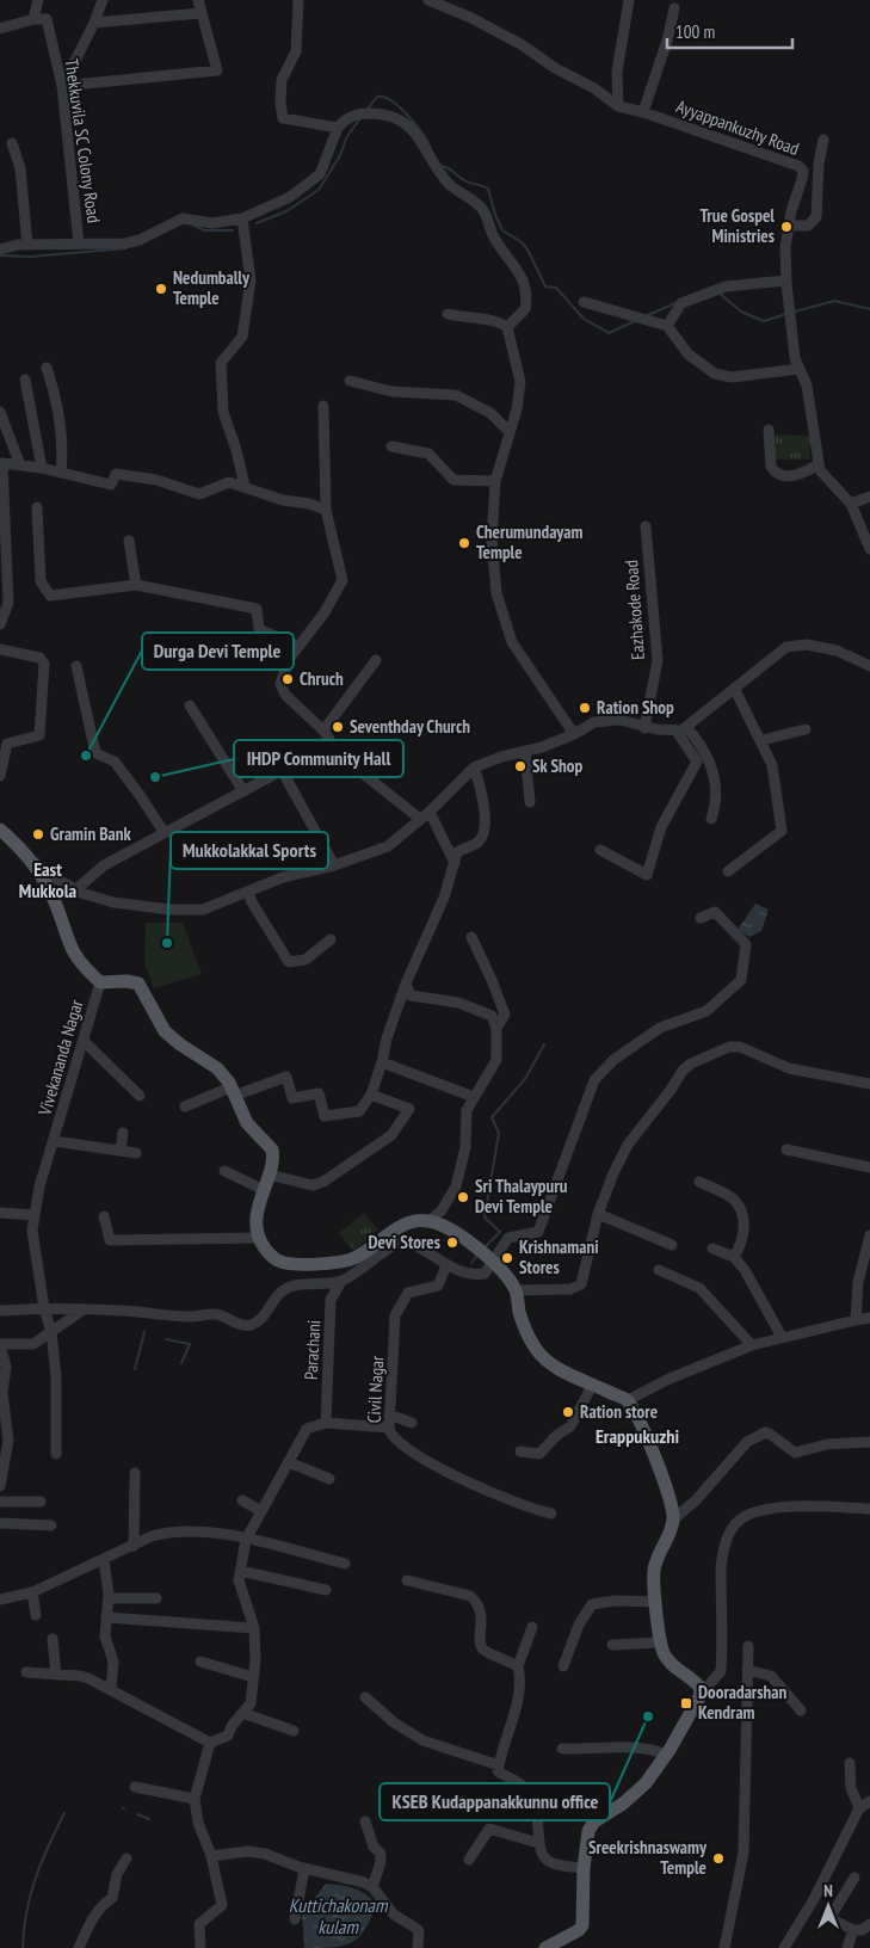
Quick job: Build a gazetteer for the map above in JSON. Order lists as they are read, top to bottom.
{
  "streets": {
    "street": [
      "Ayyappankuzhy Road",
      "Thekkuvila SC Colony Road",
      "Eazhakode Road",
      "Vivekananda Nagar",
      "Parachani",
      "Civil Nagar"
    ]
  },
  "districts": ["East Mukkola", "Erappukuzhi"],
  "water": ["Kuttichakonam kulam"],
  "places": {
    "other": [
      "True Gospel Ministries",
      "Nedumbally Temple",
      "Cherumundayam Temple",
      "Chruch",
      "Ration Shop",
      "Seventhday Church",
      "Durga Devi Temple",
      "Sk Shop",
      "IHDP Community Hall",
      "Gramin Bank",
      "Mukkolakkal Sports",
      "Sri Thalaypuru Devi Temple",
      "Devi Stores",
      "Krishnamani Stores",
      "Ration store",
      "KSEB Kudappanakkunnu office",
      "Sreekrishnaswamy Temple"
    ],
    "transit": ["Dooradarshan Kendram"]
  },
  "scale_bar": "100 m",
  "north": "top"
}
